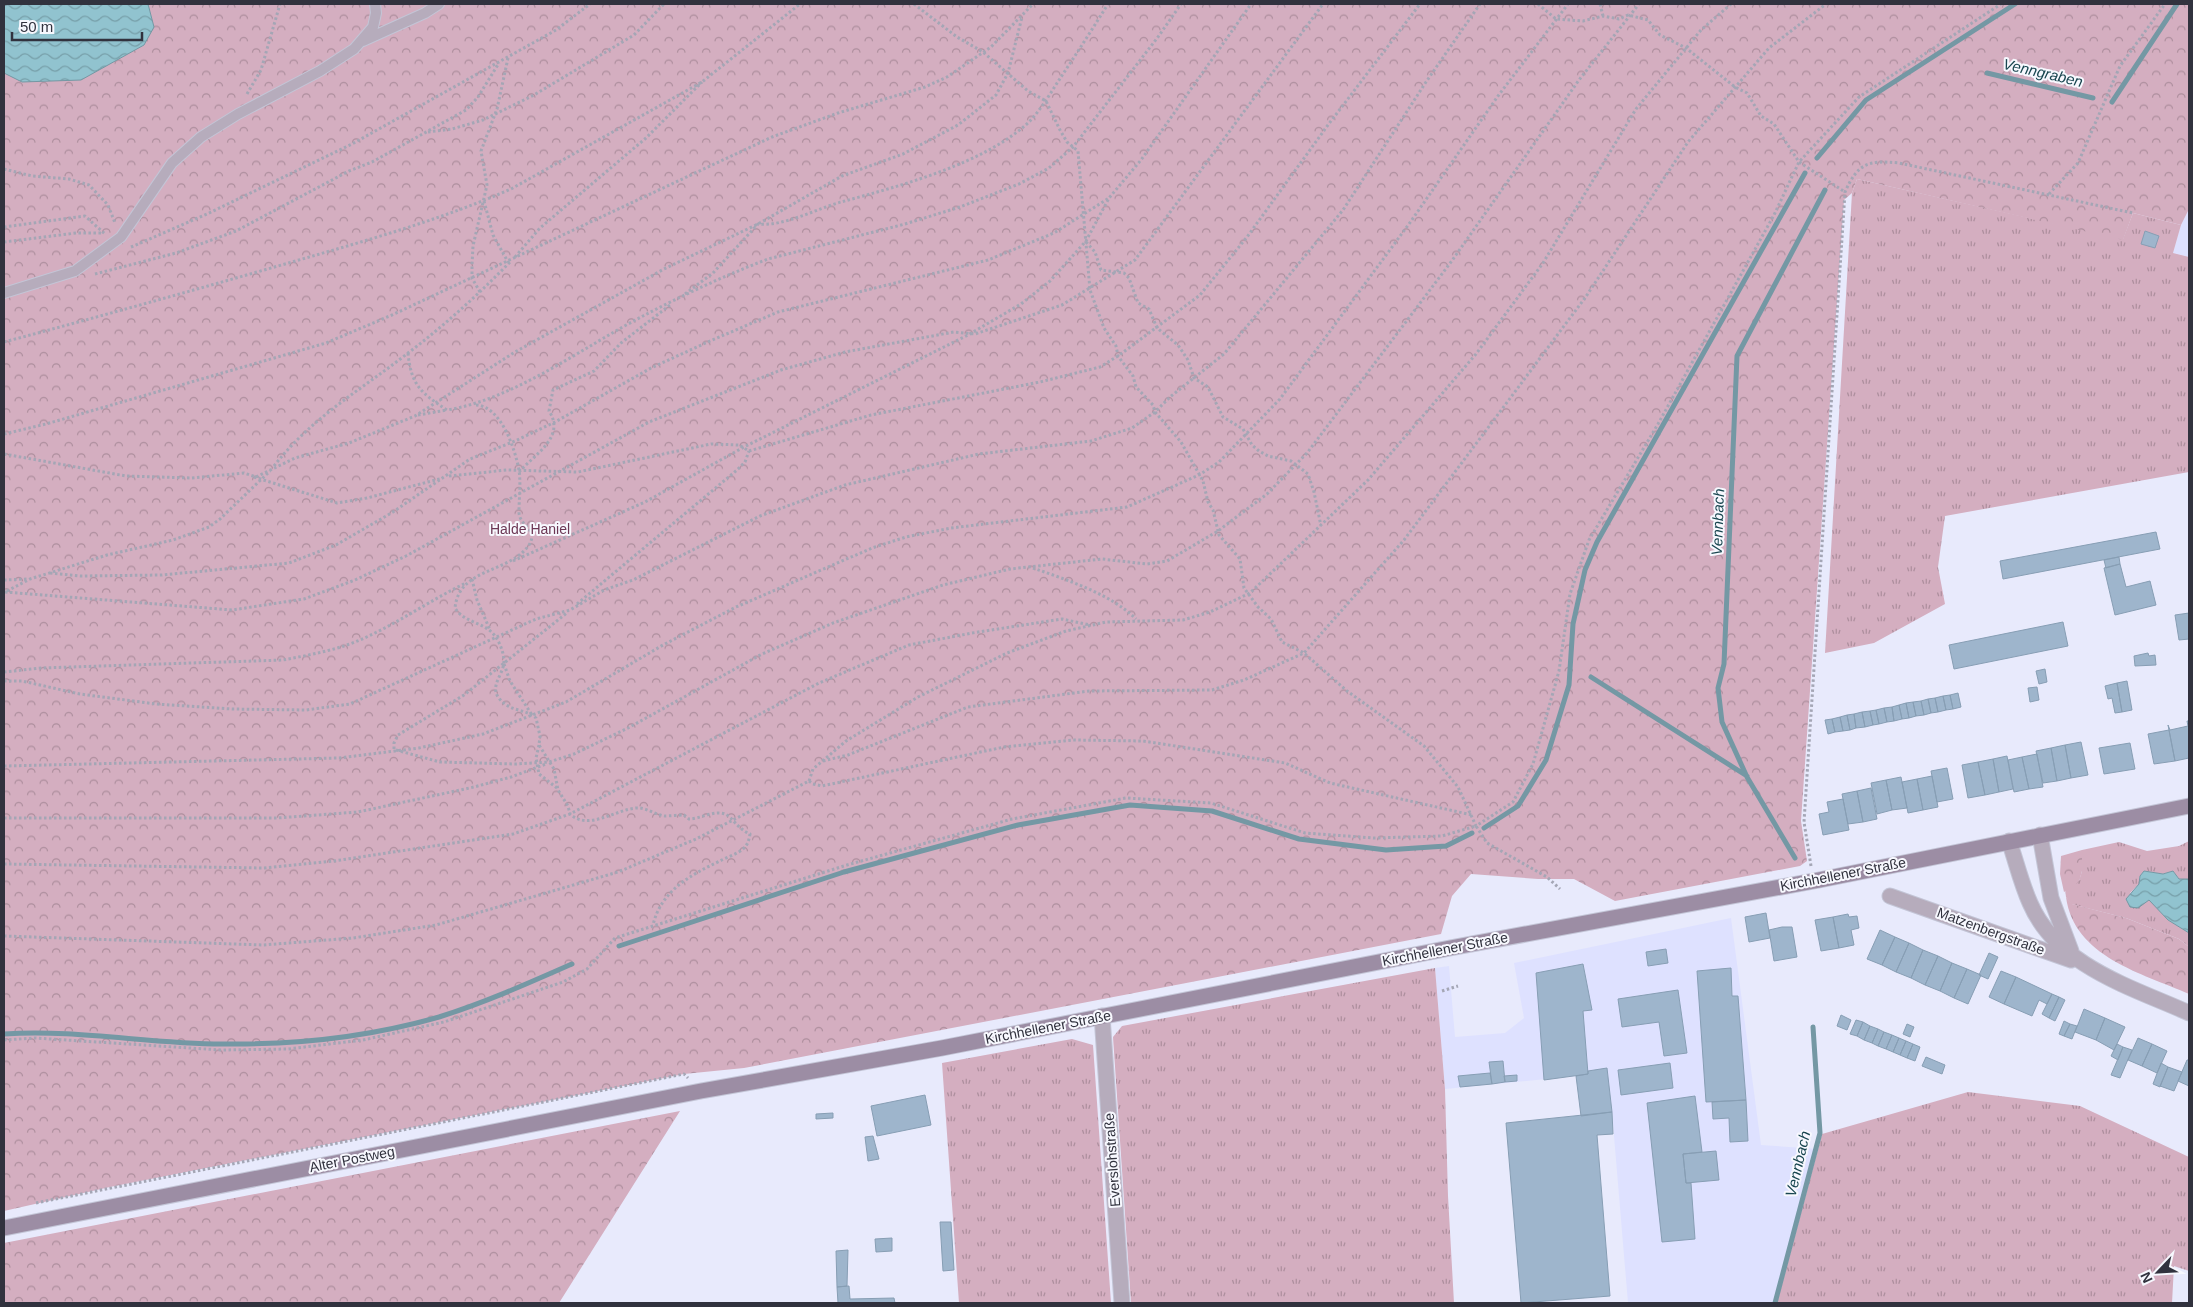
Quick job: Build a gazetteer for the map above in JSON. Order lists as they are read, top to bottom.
{
  "streets": {
    "main road": ["Kirchhellener Straße", "Alter Postweg"],
    "street": ["Matzenbergstraße", "Everslohstraße"]
  },
  "crossings": [
    ["Kirchhellener Straße", "Matzenbergstraße"],
    ["Kirchhellener Straße", "Alter Postweg"],
    ["Kirchhellener Straße", "Everslohstraße"]
  ],
  "water": ["Venngraben", "Vennbach"],
  "parks": ["Halde Haniel"],
  "scale_bar": "50 m",
  "north": "bottom left"
}
